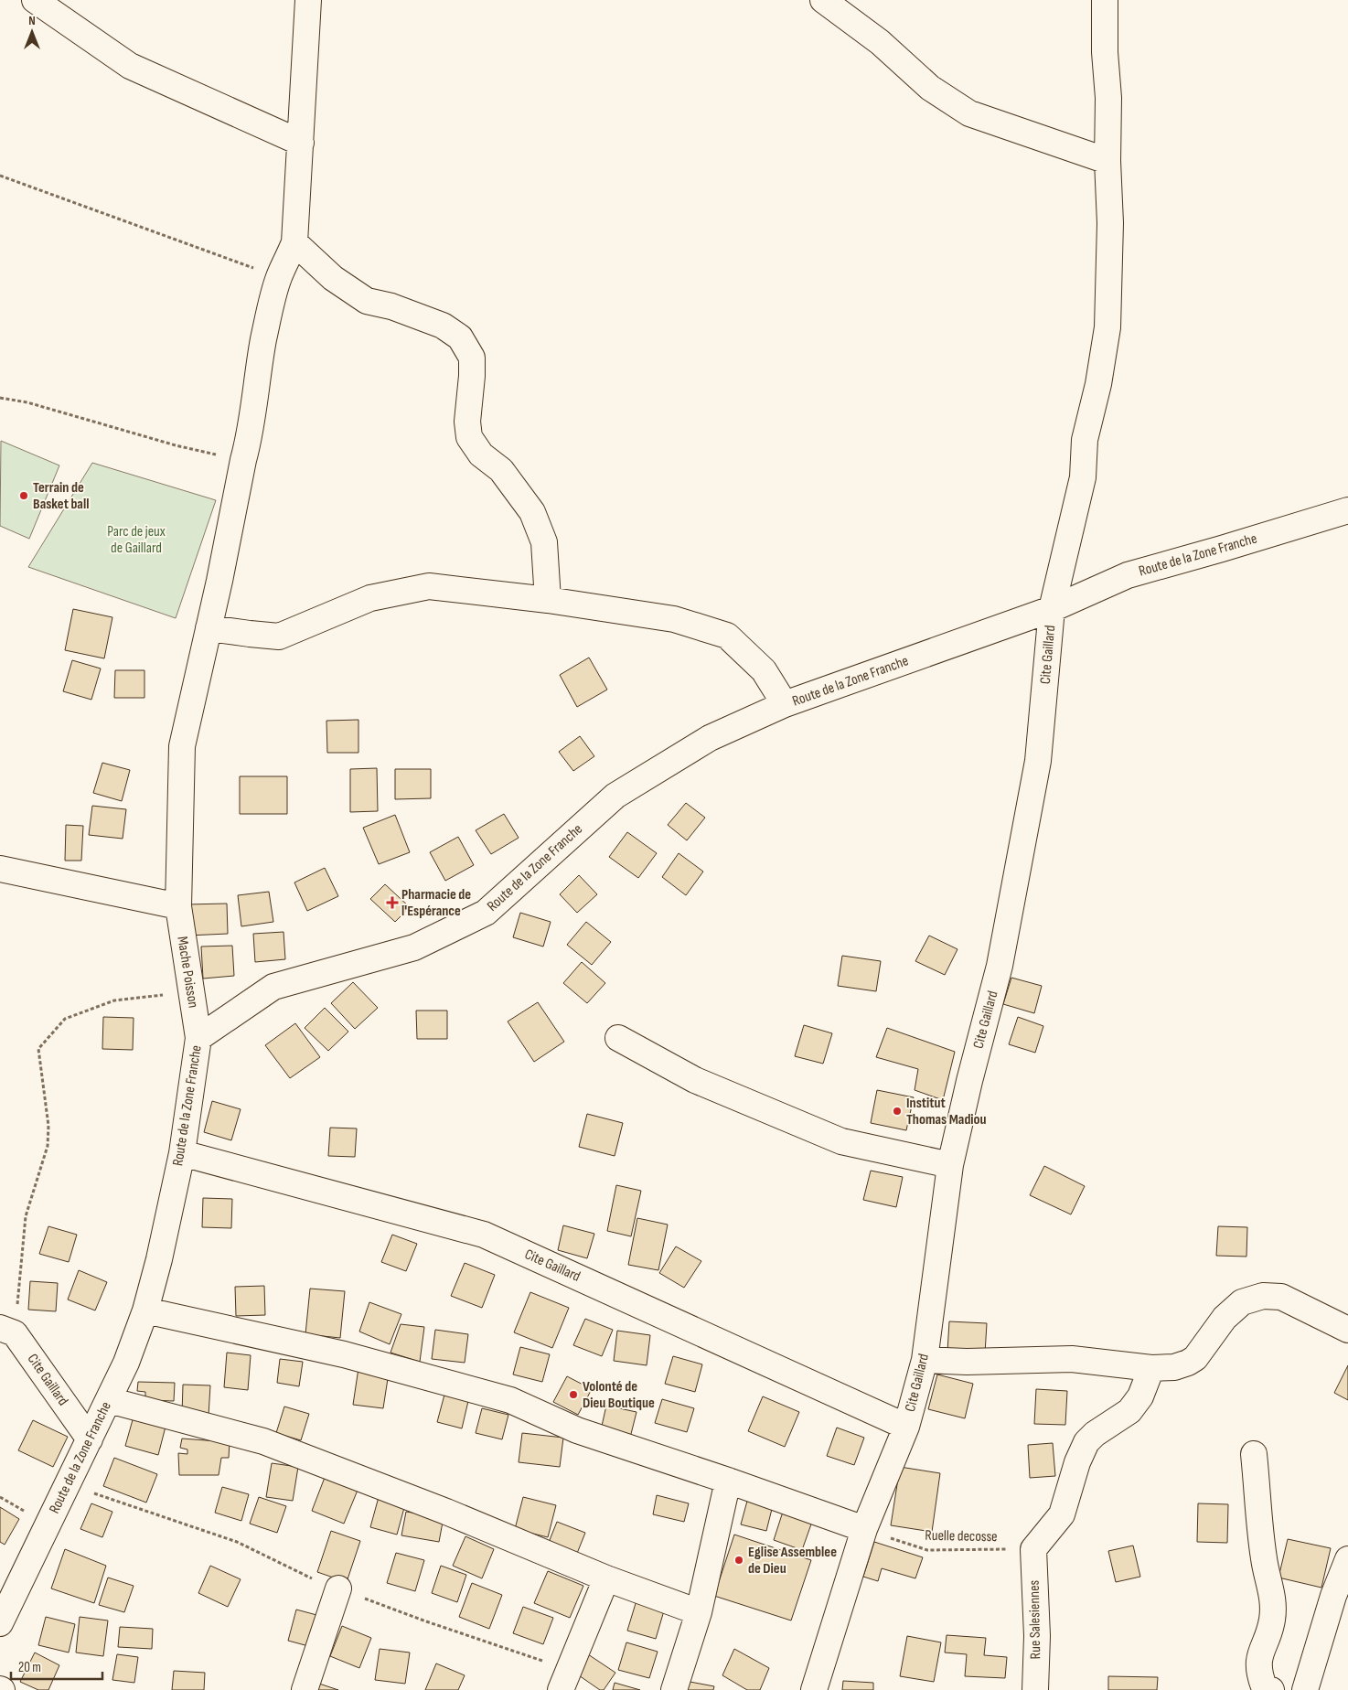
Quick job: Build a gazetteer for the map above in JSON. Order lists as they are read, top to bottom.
{
  "streets": {
    "street": [
      "Route de la Zone Franche",
      "Cite Gaillard",
      "Mache Poisson",
      "Rue Salesiennes"
    ],
    "path": ["Ruelle decosse"]
  },
  "crossings": [
    ["Route de la Zone Franche", "Cite Gaillard"],
    ["Route de la Zone Franche", "Mache Poisson"],
    ["Cite Gaillard", "Ruelle decosse"],
    ["Ruelle decosse", "Rue Salesiennes"]
  ],
  "parks": ["Parc de jeux de Gaillard"],
  "places": {
    "other": [
      "Terrain de Basket ball",
      "Institut Thomas Madiou",
      "Volonté de Dieu Boutique",
      "Eglise Assemblee de Dieu"
    ],
    "health": ["Pharmacie de l'Espérance"]
  },
  "scale_bar": "20 m",
  "north": "top"
}
